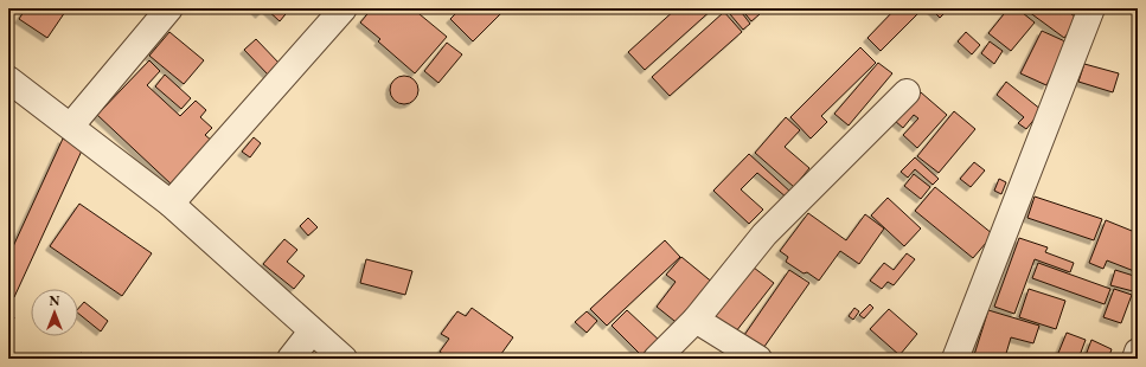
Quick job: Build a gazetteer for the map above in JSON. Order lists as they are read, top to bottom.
{
  "north": "top"
}
